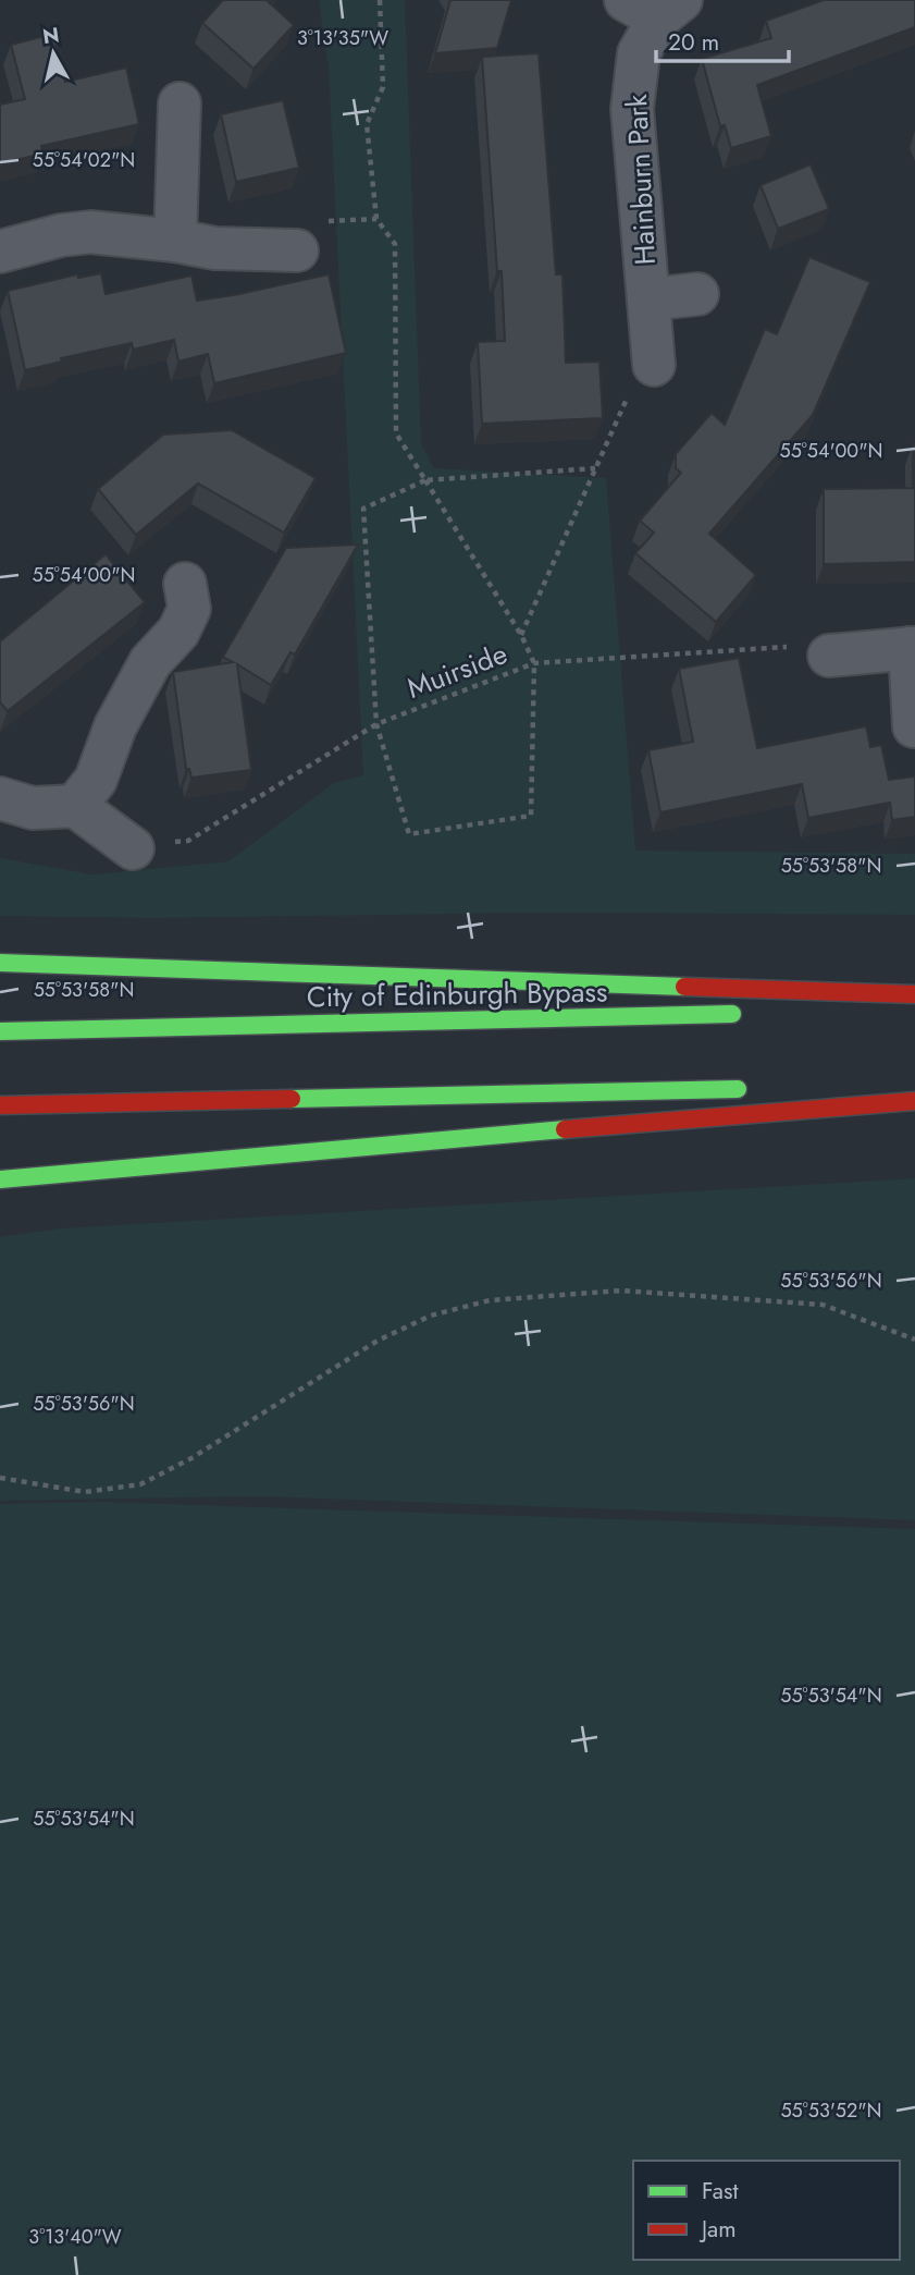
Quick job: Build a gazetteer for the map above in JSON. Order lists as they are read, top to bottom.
{
  "streets": {
    "highway": ["City of Edinburgh Bypass"],
    "street": ["Hainburn Park"],
    "path": ["Muirside"]
  },
  "legend": ["Fast", "Jam"],
  "scale_bar": "20 m",
  "north": "top",
  "coordinates": [
    "3°13'35\"W",
    "55°54'02\"N",
    "55°54'00\"N",
    "55°53'58\"N",
    "55°53'56\"N",
    "55°53'54\"N",
    "55°53'52\"N",
    "3°13'40\"W"
  ]
}
